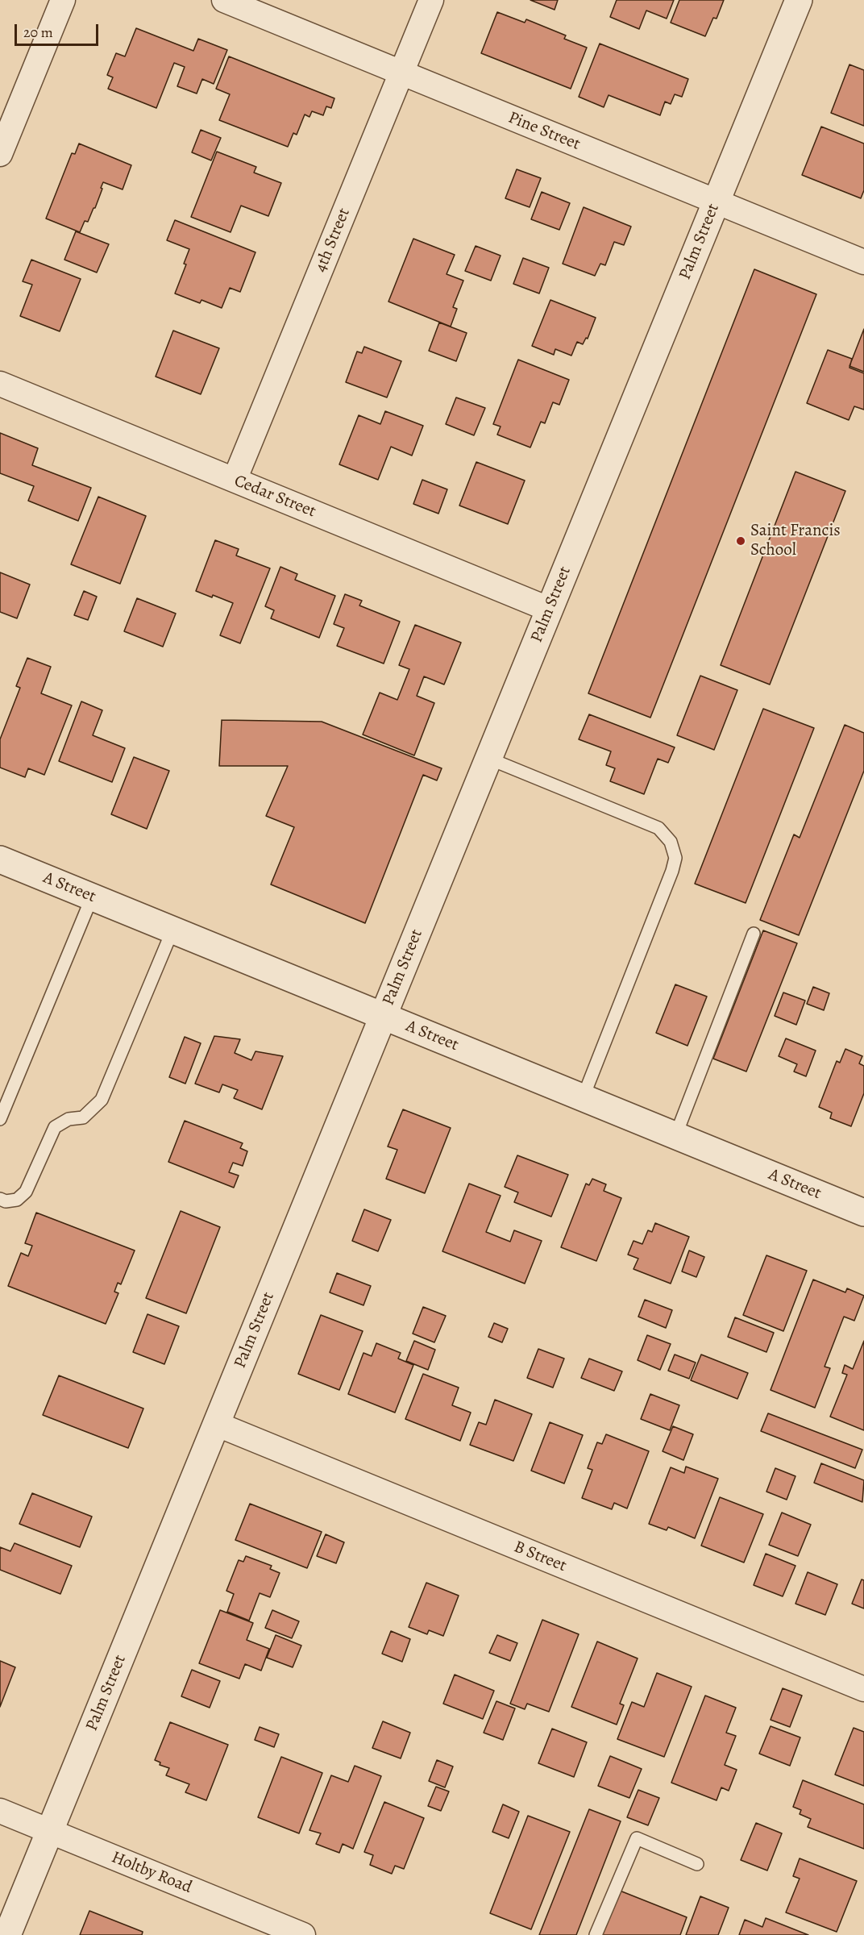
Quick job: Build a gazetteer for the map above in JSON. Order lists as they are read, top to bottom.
{
  "streets": {
    "street": [
      "Pine Street",
      "4th Street",
      "Palm Street",
      "Cedar Street",
      "A Street",
      "B Street",
      "Holtby Road"
    ]
  },
  "crossings": [
    ["Pine Street", "4th Street"],
    ["Pine Street", "Palm Street"],
    ["4th Street", "Cedar Street"],
    ["Palm Street", "Cedar Street"],
    ["Palm Street", "A Street"],
    ["Palm Street", "B Street"],
    ["Palm Street", "Holtby Road"]
  ],
  "places": ["Saint Francis School"],
  "scale_bar": "20 m"
}
